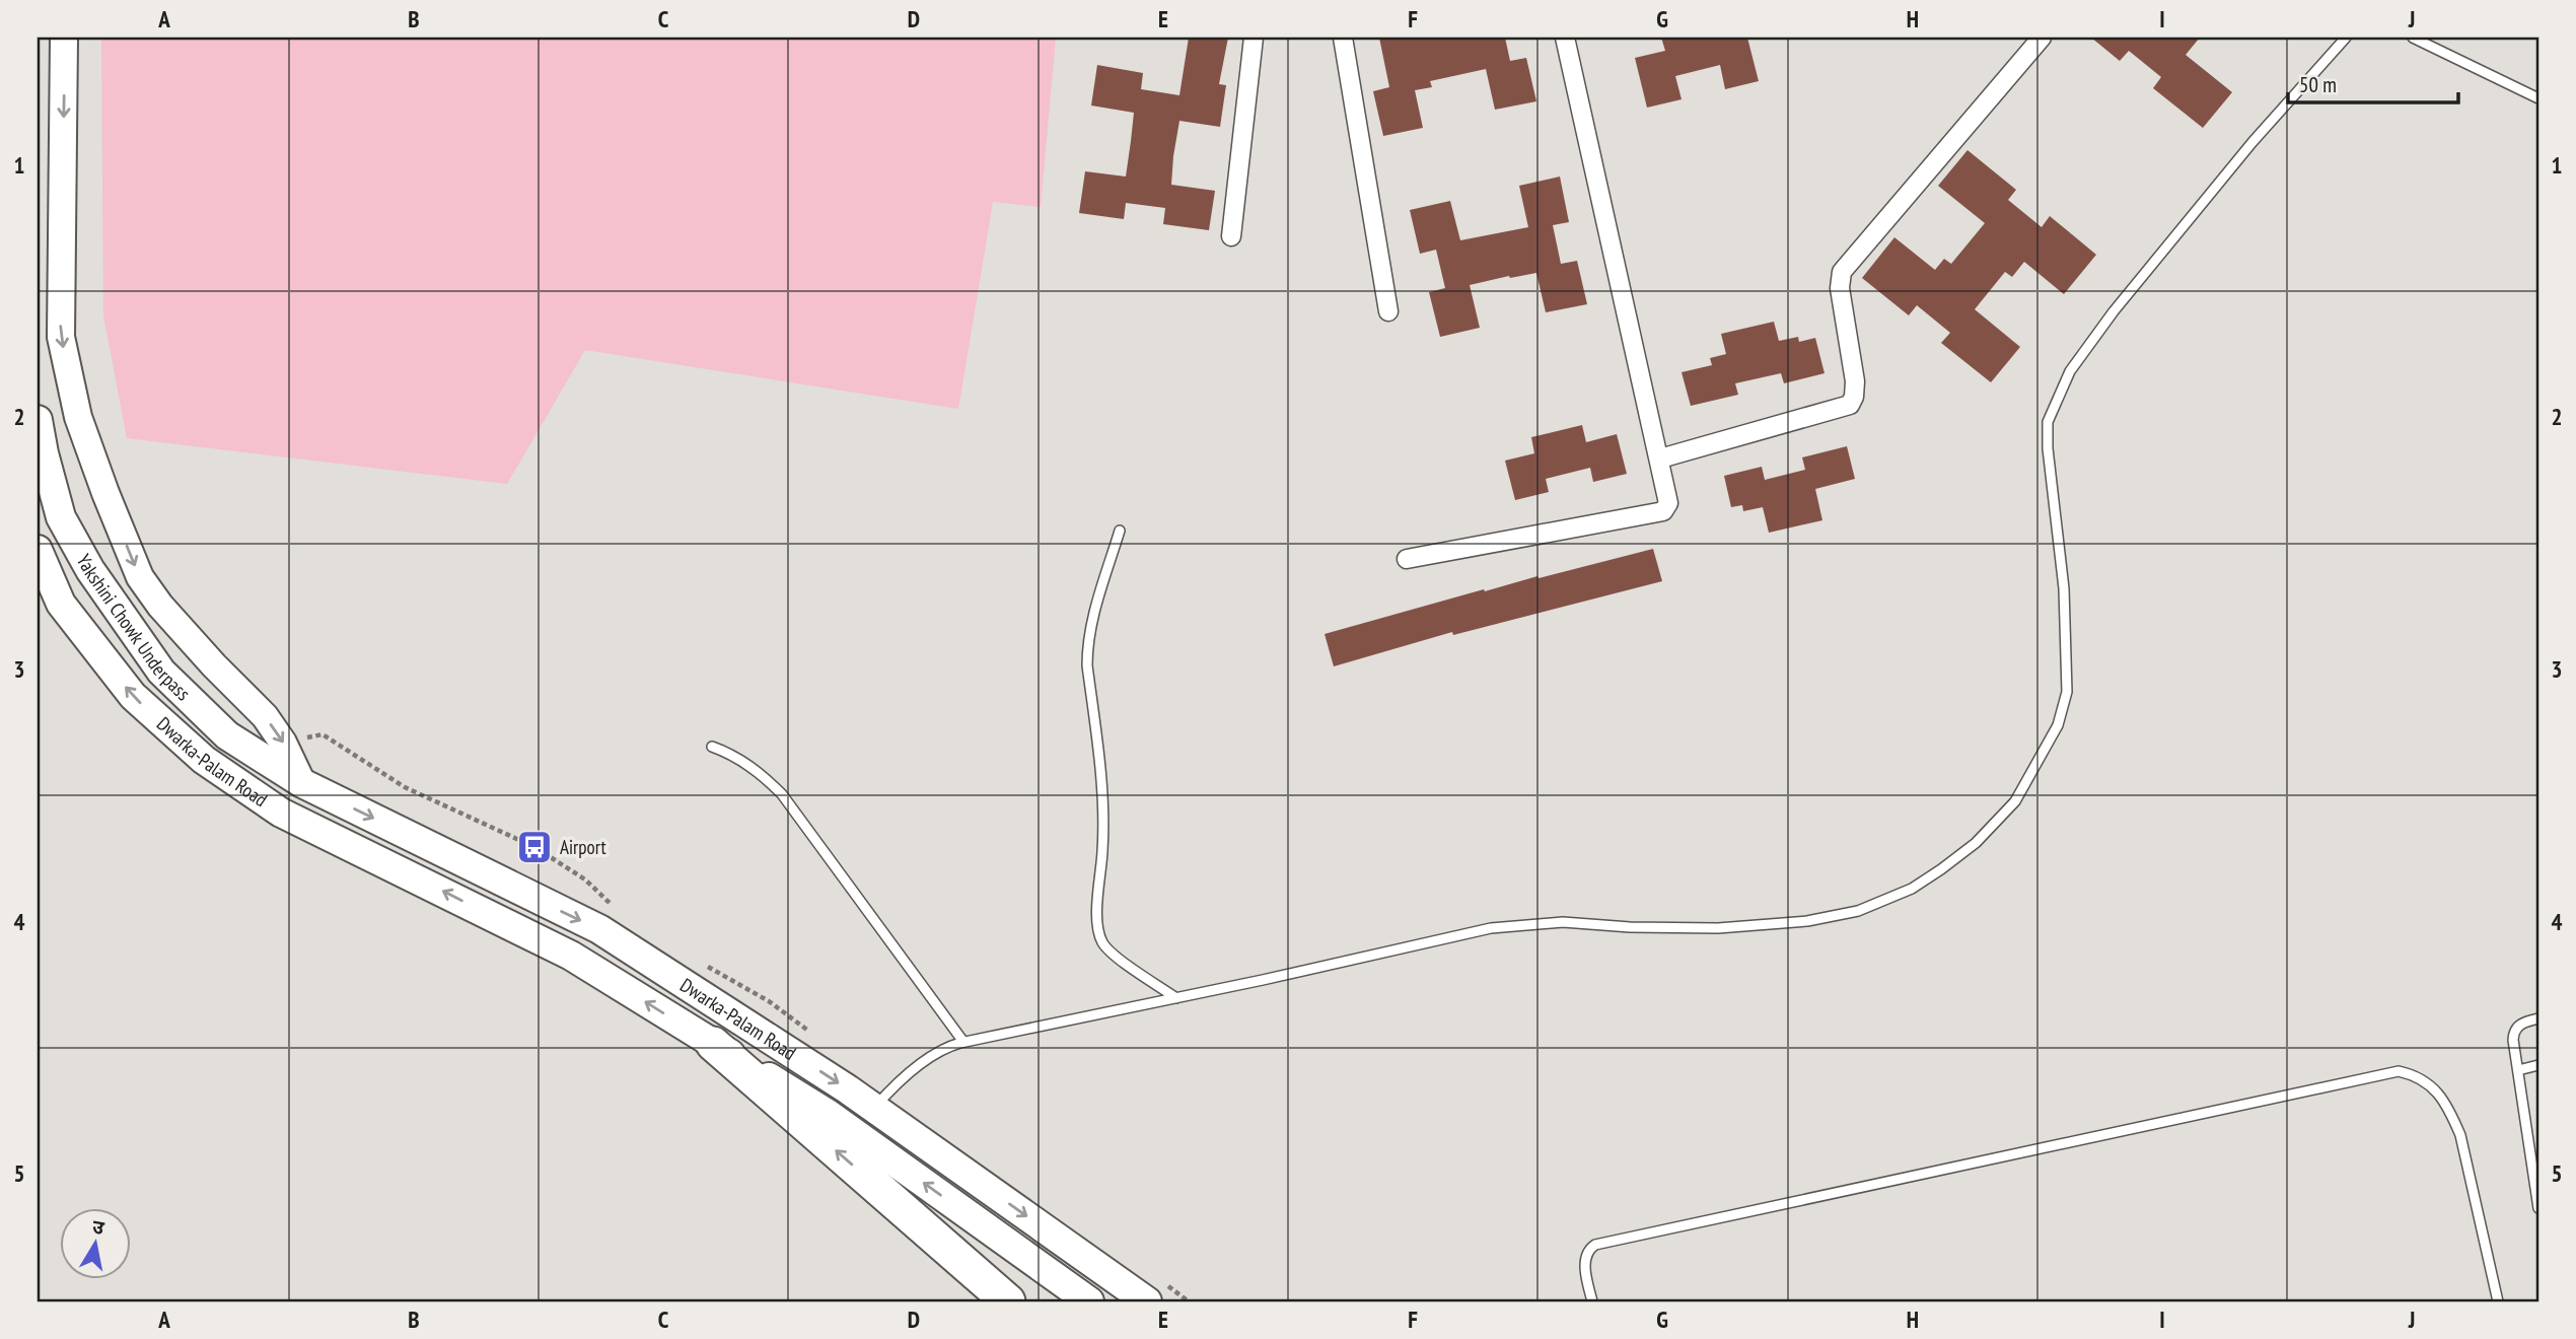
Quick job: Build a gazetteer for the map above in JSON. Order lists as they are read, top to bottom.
{
  "streets": {
    "main road": ["Yakshini Chowk Underpass", "Dwarka-Palam Road"]
  },
  "crossings": [
    ["Yakshini Chowk Underpass", "Dwarka-Palam Road"]
  ],
  "places": {
    "bus stop": ["Airport"]
  },
  "scale_bar": "50 m",
  "north": "top",
  "grid": {
    "columns": [
      "A",
      "B",
      "C",
      "D",
      "E",
      "F",
      "G",
      "H",
      "I",
      "J"
    ],
    "rows": [
      "1",
      "2",
      "3",
      "4",
      "5"
    ]
  }
}
